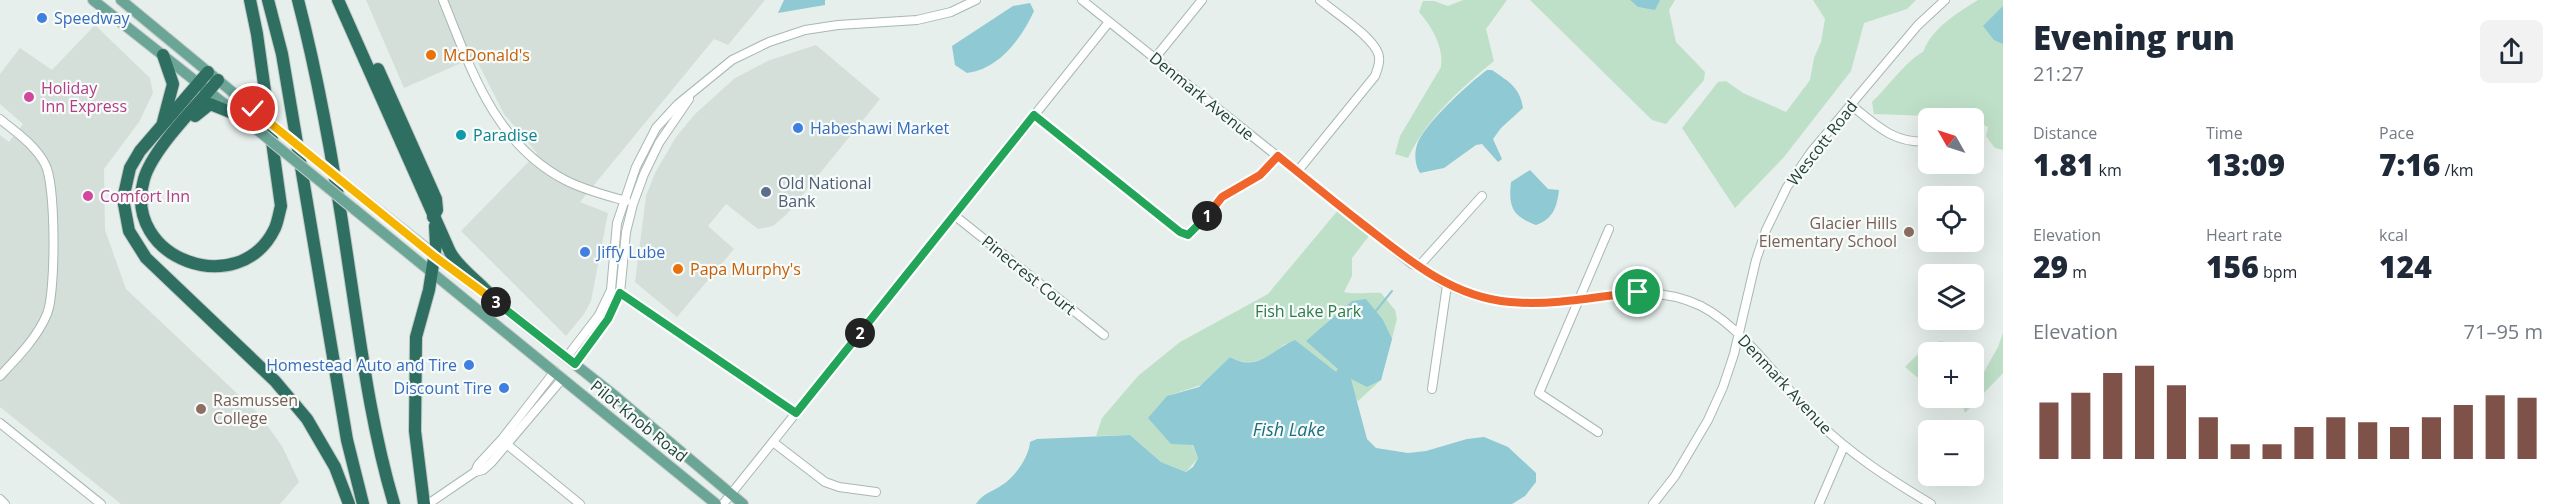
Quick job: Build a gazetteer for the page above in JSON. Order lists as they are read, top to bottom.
{
  "streets": {
    "main road": ["Pilot Knob Road"],
    "street": ["Denmark Avenue", "Wescott Road", "Pinecrest Court"]
  },
  "crossings": [
    ["Denmark Avenue", "Wescott Road"]
  ],
  "water": ["Fish Lake"],
  "parks": ["Fish Lake Park"],
  "places": [
    "Speedway",
    "McDonald's",
    "Holiday Inn Express",
    "Habeshawi Market",
    "Paradise",
    "Old National Bank",
    "Comfort Inn",
    "Glacier Hills Elementary School",
    "Jiffy Lube",
    "Papa Murphy's",
    "Homestead Auto and Tire",
    "Discount Tire",
    "Rasmussen College"
  ],
  "north": "top left",
  "page": {
    "heading": ["Evening run", "21:27"],
    "stats": [
      ["Distance", "1.81 km"],
      ["Time", "13:09"],
      ["Pace", "7:16 /km"],
      ["Elevation", "29 m"],
      ["Heart rate", "156 bpm"],
      ["kcal", "124"]
    ],
    "map_buttons": ["+", "−"],
    "pins": ["1", "3", "2"],
    "chart": ["Elevation", "71–95 m"]
  }
}
